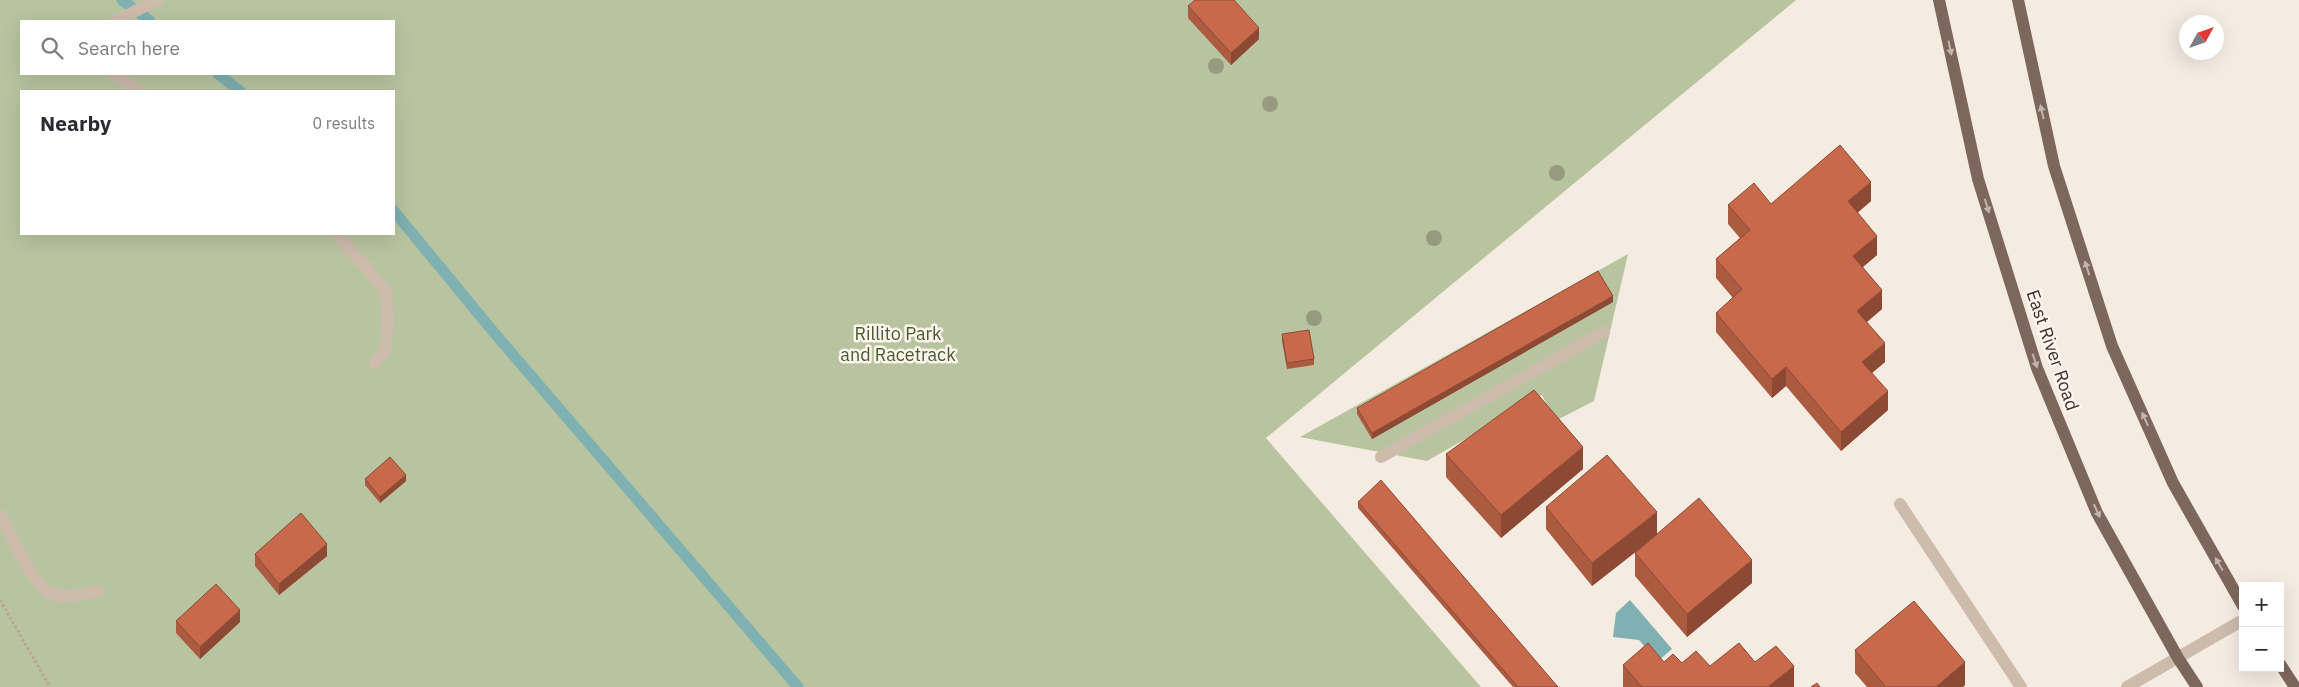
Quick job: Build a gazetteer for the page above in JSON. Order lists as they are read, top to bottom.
{
  "streets": {
    "main road": ["East River Road"]
  },
  "parks": ["Rillito Park and Racetrack"],
  "north": "top right",
  "page": {
    "search": "Search here",
    "heading": ["Nearby", "0 results"],
    "map_buttons": ["+", "−"]
  }
}
